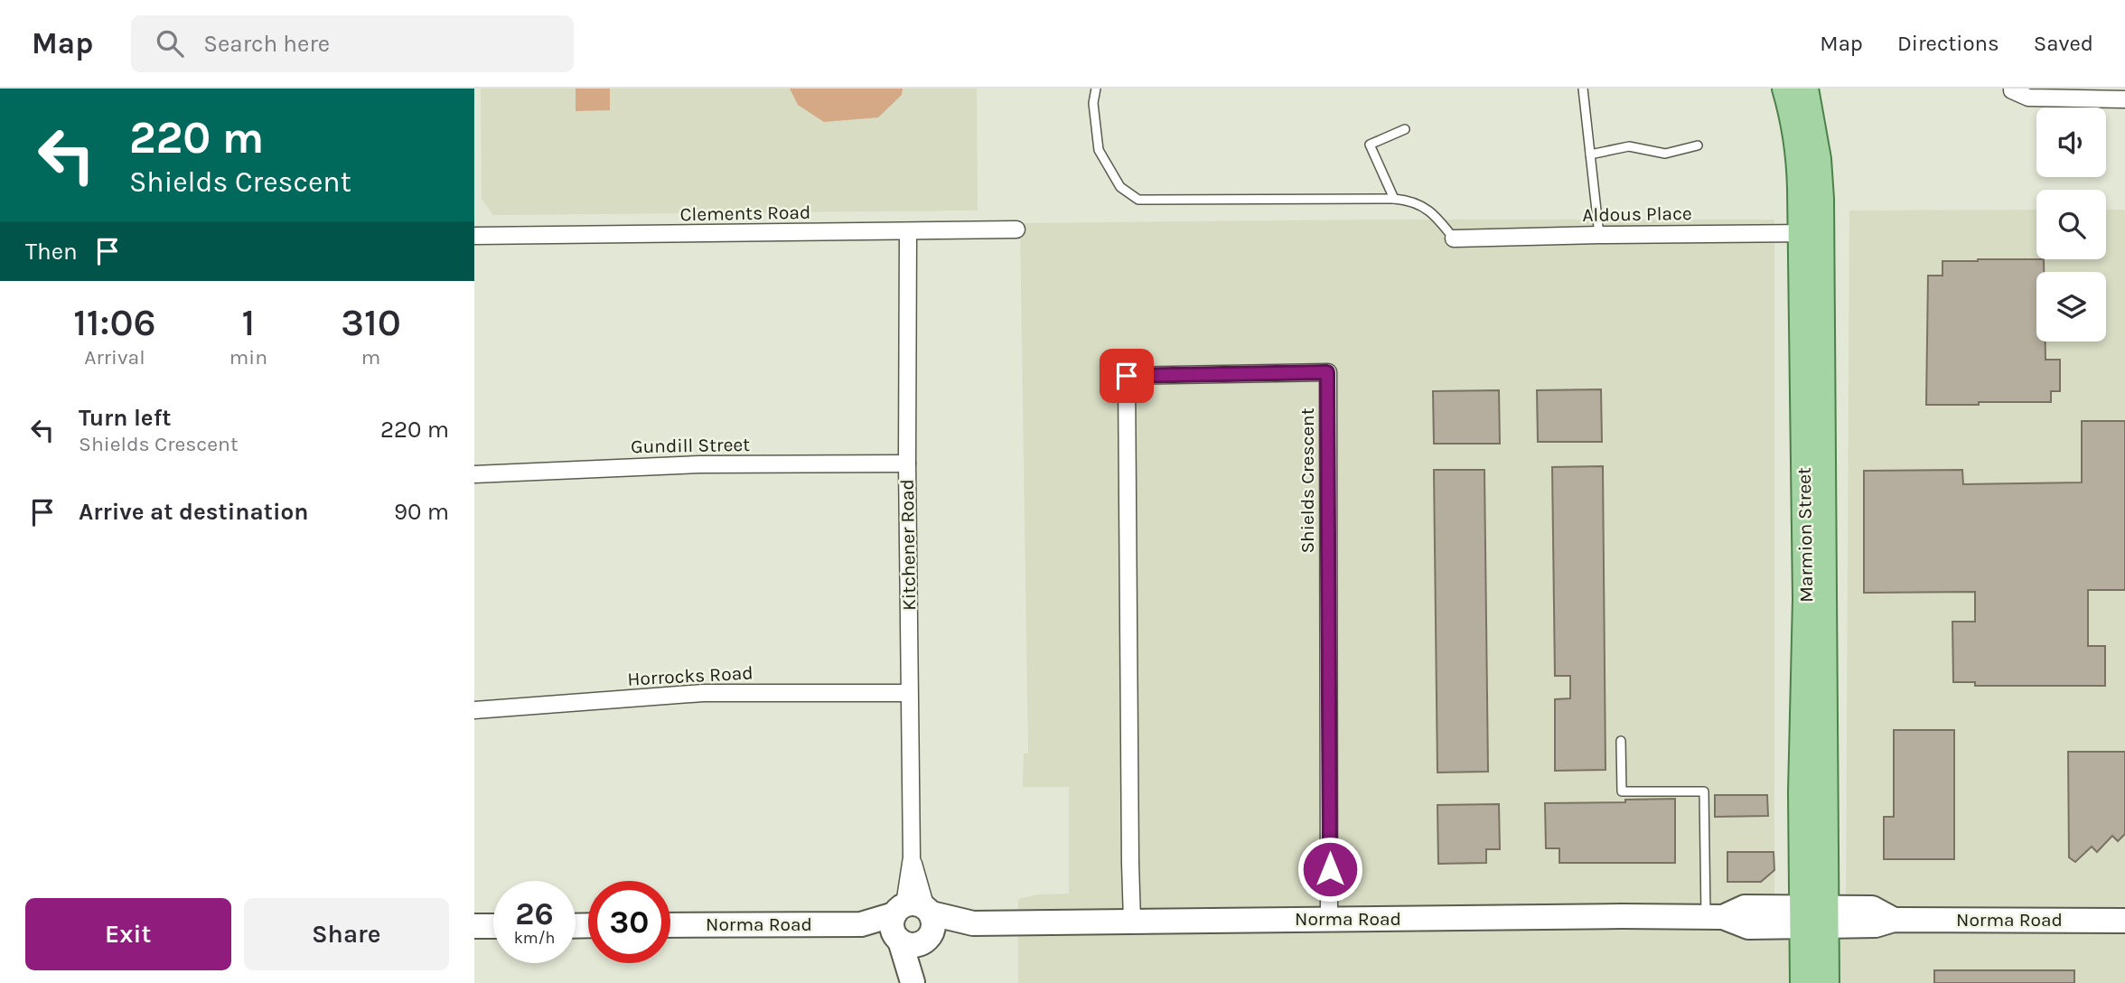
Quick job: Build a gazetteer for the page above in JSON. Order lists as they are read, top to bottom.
{
  "streets": {
    "main road": ["Marmion Street"],
    "street": [
      "Clements Road",
      "Aldous Place",
      "Gundill Street",
      "Shields Crescent",
      "Kitchener Road",
      "Horrocks Road",
      "Norma Road"
    ]
  },
  "crossings": [
    ["Clements Road", "Kitchener Road"],
    ["Aldous Place", "Marmion Street"],
    ["Gundill Street", "Kitchener Road"],
    ["Shields Crescent", "Norma Road"],
    ["Marmion Street", "Norma Road"],
    ["Kitchener Road", "Horrocks Road"],
    ["Kitchener Road", "Norma Road"]
  ],
  "page": {
    "header": "Map",
    "search": "Search here",
    "nav": ["Map", "Directions", "Saved"],
    "turn": ["220 m", "Shields Crescent"],
    "then": "Then",
    "eta": [
      "11:06",
      "Arrival",
      "1",
      "min",
      "310",
      "m"
    ],
    "list": [
      {
        "name": "Turn left",
        "note": "Shields Crescent",
        "value": "220 m"
      },
      {
        "name": "Arrive at destination",
        "value": "90 m"
      }
    ],
    "speed": "26 km/h",
    "limit": "30",
    "buttons": ["Exit", "Share"]
  }
}
